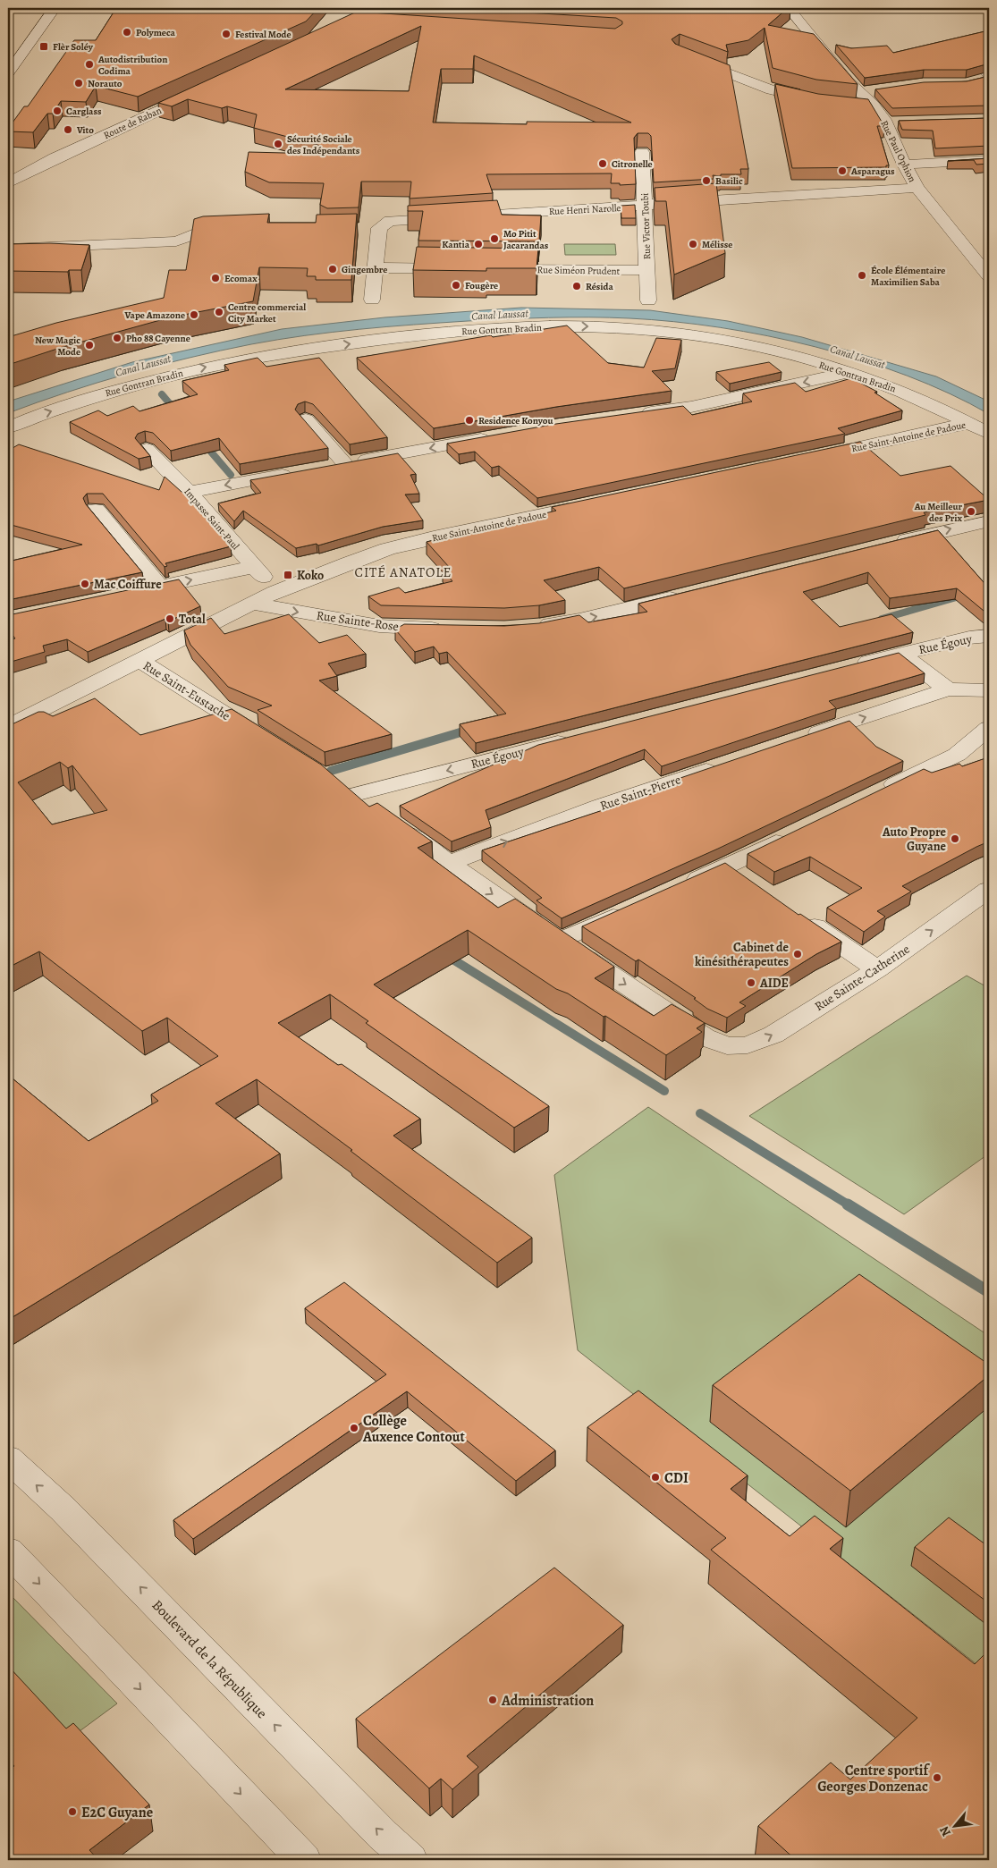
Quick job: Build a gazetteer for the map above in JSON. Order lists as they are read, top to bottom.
{
  "streets": {
    "street": [
      "Route de Raban",
      "Rue Paul Ophion",
      "Rue Henri Narolle",
      "Rue Victor Toubi",
      "Rue Siméon Prudent",
      "Rue Gontran Bradin",
      "Rue Saint-Antoine de Padoue",
      "Impasse Saint-Paul",
      "Rue Sainte-Rose",
      "Rue Égouy",
      "Rue Saint-Eustache",
      "Rue Saint-Pierre",
      "Rue Sainte-Catherine",
      "Boulevard de la République"
    ]
  },
  "crossings": [
    ["Rue Paul Ophion", "Rue Henri Narolle"],
    ["Rue Henri Narolle", "Rue Victor Toubi"],
    ["Rue Victor Toubi", "Rue Siméon Prudent"],
    ["Rue Gontran Bradin", "Rue Saint-Antoine de Padoue"],
    ["Rue Saint-Antoine de Padoue", "Impasse Saint-Paul"],
    ["Rue Saint-Antoine de Padoue", "Rue Sainte-Rose"],
    ["Rue Saint-Antoine de Padoue", "Rue Saint-Eustache"],
    ["Rue Égouy", "Rue Saint-Pierre"]
  ],
  "one_way": ["Rue Sainte-Rose"],
  "districts": ["CITÉ ANATOLE"],
  "water": ["Canal Laussat"],
  "places": {
    "other": [
      "Polymeca",
      "Festival Mode",
      "Autodistribution Codima",
      "Norauto",
      "Carglass",
      "Vito",
      "Sécurité Sociale des Indépendants",
      "Citronelle",
      "Asparagus",
      "Basilic",
      "Mo Pitit Jacarandas",
      "Kantia",
      "Mélisse",
      "Gingembre",
      "École Élémentaire Maximilien Saba",
      "Ecomax",
      "Fougère",
      "Résida",
      "Centre commercial City Market",
      "Vape Amazone",
      "Pho 88 Cayenne",
      "New Magic Mode",
      "Residence Konyou",
      "Au Meilleur des Prix",
      "Mac Coiffure",
      "Total",
      "Auto Propre Guyane",
      "Cabinet de kinésithérapeutes",
      "AIDE",
      "Collège Auxence Contout",
      "CDI",
      "Administration",
      "Centre sportif Georges Donzenac",
      "E2C Guyane"
    ],
    "transit": ["Flèr Soléy", "Koko"]
  },
  "north": "bottom left"
}
